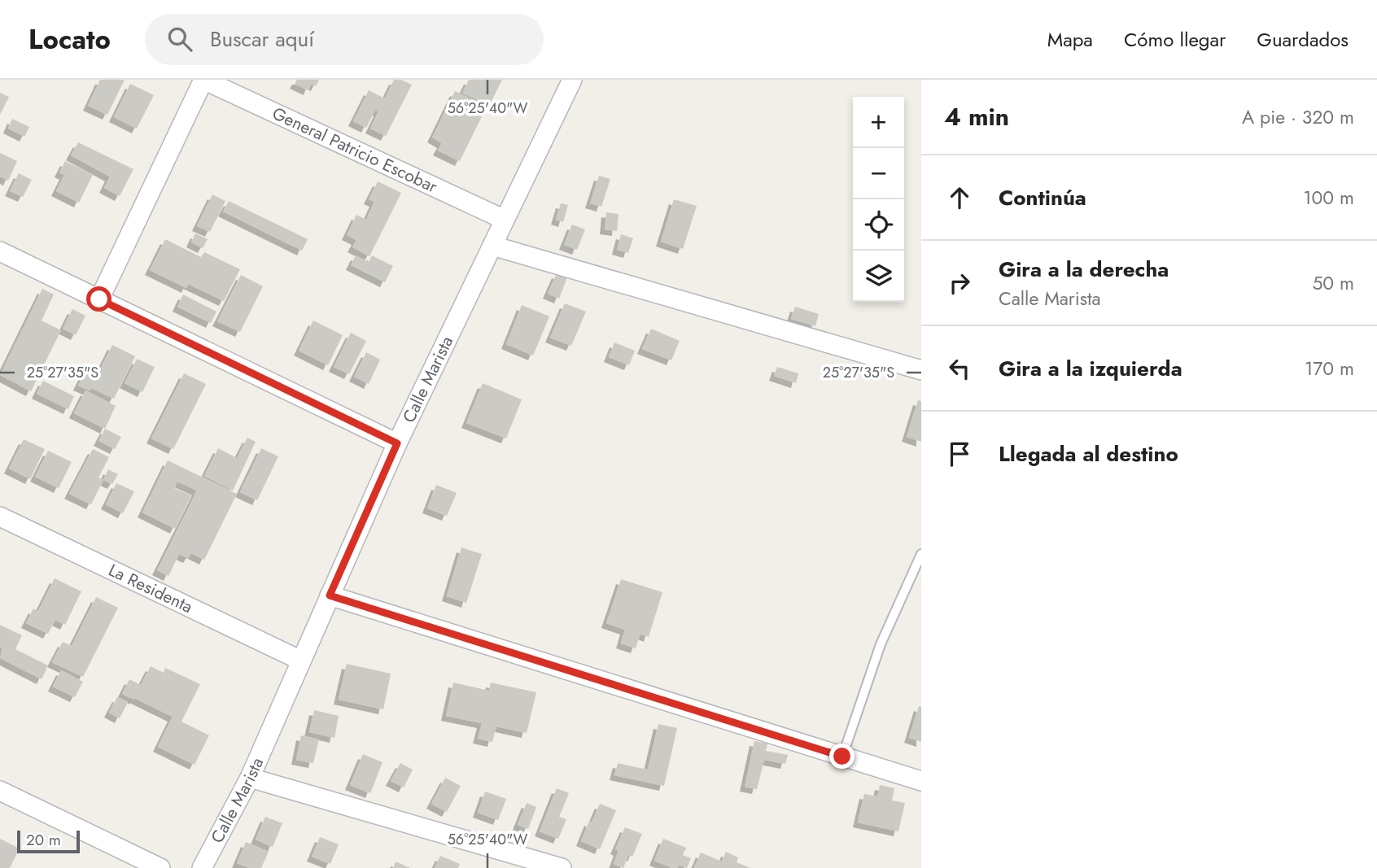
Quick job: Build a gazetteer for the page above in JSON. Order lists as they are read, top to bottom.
{
  "streets": {
    "street": ["General Patricio Escobar", "Calle Marista", "La Residenta"]
  },
  "crossings": [
    ["General Patricio Escobar", "Calle Marista"],
    ["Calle Marista", "La Residenta"]
  ],
  "scale_bar": "20 m",
  "page": {
    "header": "Locato",
    "search": "Buscar aquí",
    "nav": ["Mapa", "Cómo llegar", "Guardados"],
    "heading": ["4 min", "A pie · 320 m"],
    "map_buttons": ["+", "−"],
    "list": [
      ["Continúa", "100 m"],
      ["Gira a la derecha", "Calle Marista", "50 m"],
      ["Gira a la izquierda", "170 m"],
      "Llegada al destino"
    ],
    "scale": "20 m"
  },
  "coordinates": ["56°25'40\"W", "25°27'35\"S"]
}
